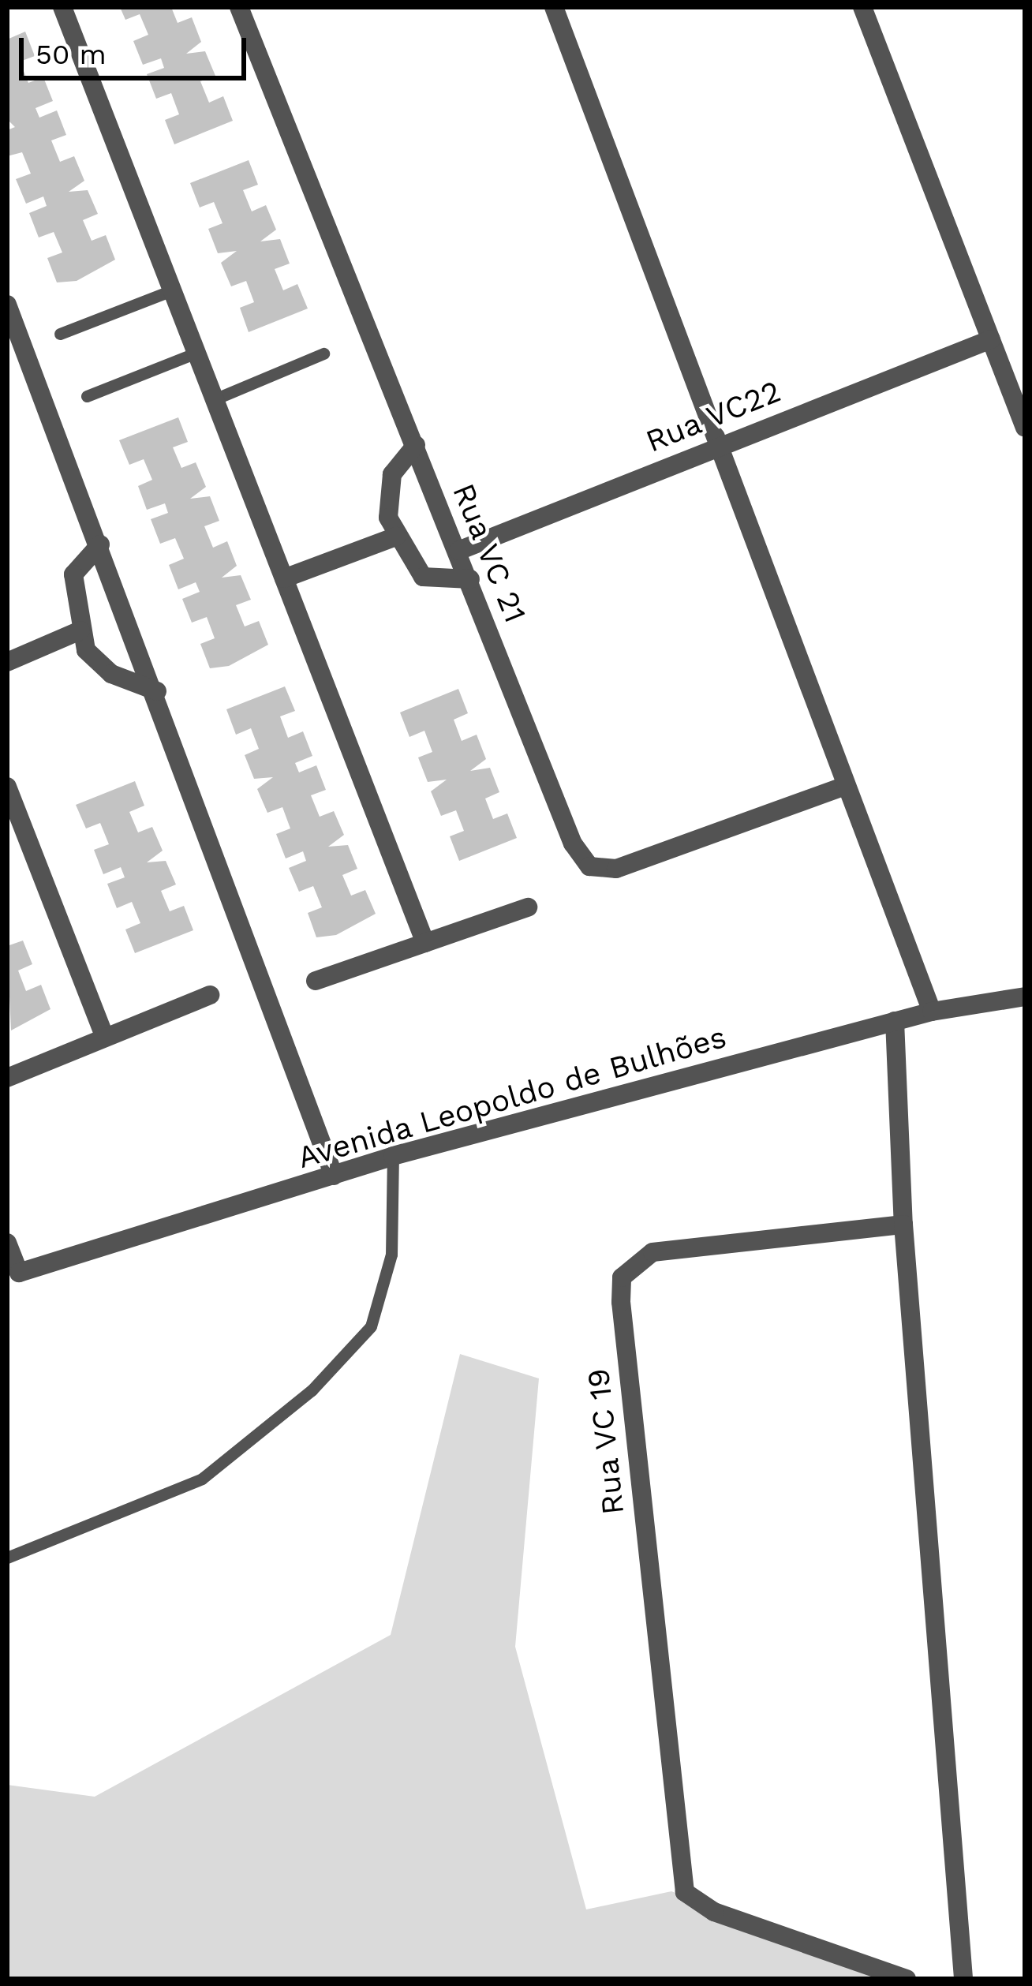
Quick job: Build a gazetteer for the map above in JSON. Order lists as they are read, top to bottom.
{
  "streets": {
    "street": [
      "Rua VC22",
      "Rua VC 21",
      "Avenida Leopoldo de Bulhões",
      "Rua VC 19"
    ]
  },
  "crossings": [
    ["Rua VC22", "Rua VC 21"]
  ],
  "scale_bar": "50 m"
}
